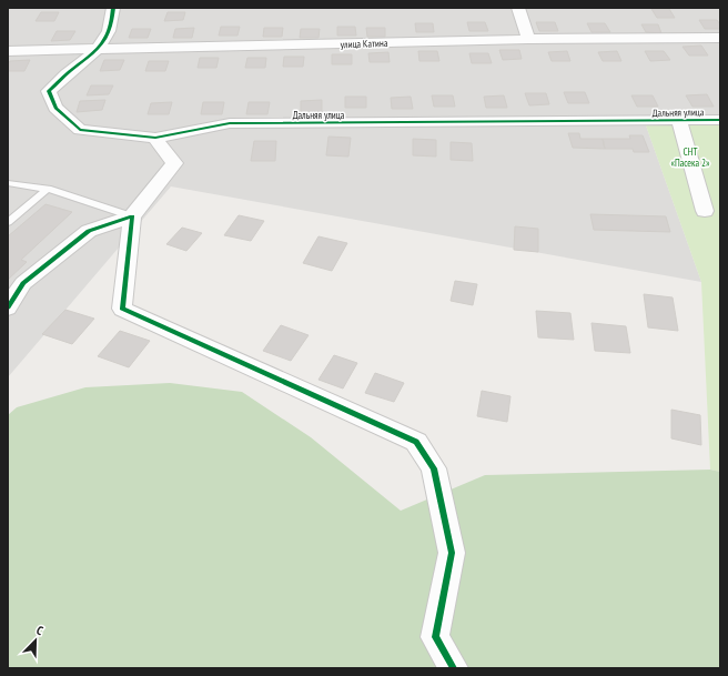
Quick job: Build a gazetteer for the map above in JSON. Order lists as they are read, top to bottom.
{
  "streets": {
    "street": ["улица Катина", "Дальняя улица"]
  },
  "crossings": [
    ["улица Катина", "Дальняя улица"]
  ],
  "parks": ["СНТ «Пасека 2»"],
  "north": "top right"
}
